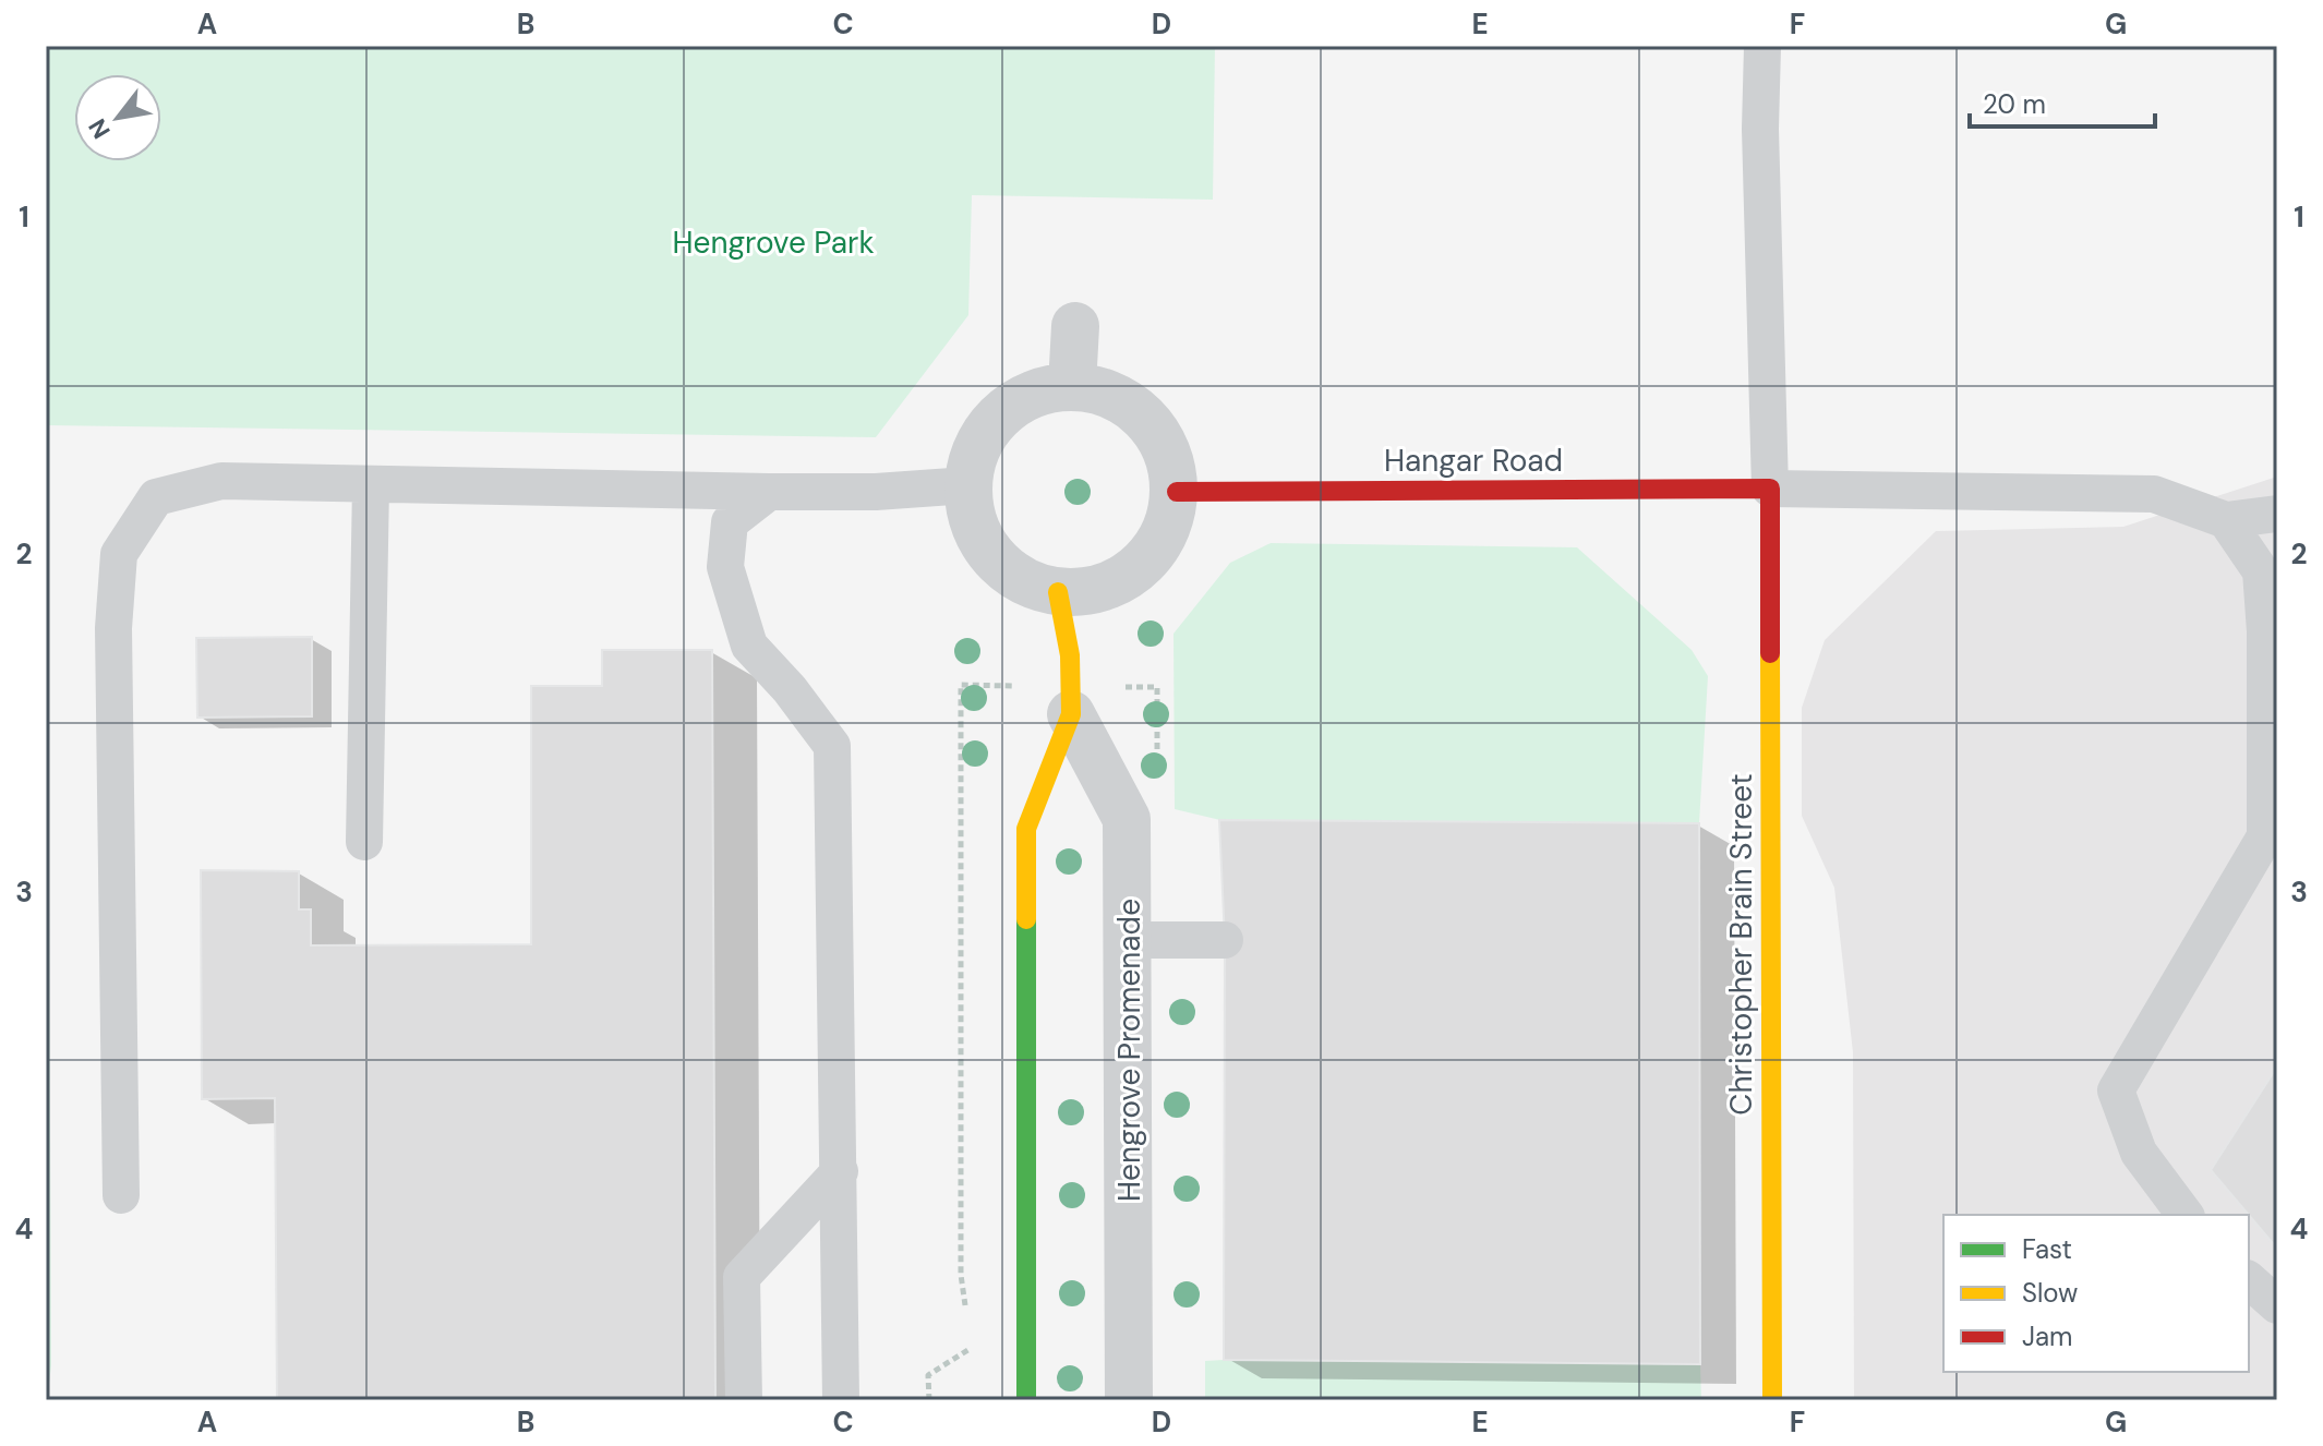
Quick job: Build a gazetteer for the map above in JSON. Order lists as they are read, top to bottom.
{
  "streets": {
    "street": ["Hangar Road", "Christopher Brain Street", "Hengrove Promenade"]
  },
  "crossings": [
    ["Hangar Road", "Christopher Brain Street"],
    ["Hangar Road", "Hengrove Promenade"]
  ],
  "parks": ["Hengrove Park"],
  "legend": ["Fast", "Slow", "Jam"],
  "scale_bar": "20 m",
  "north": "bottom left",
  "grid": {
    "columns": [
      "A",
      "B",
      "C",
      "D",
      "E",
      "F",
      "G"
    ],
    "rows": [
      "1",
      "2",
      "3",
      "4"
    ]
  }
}
